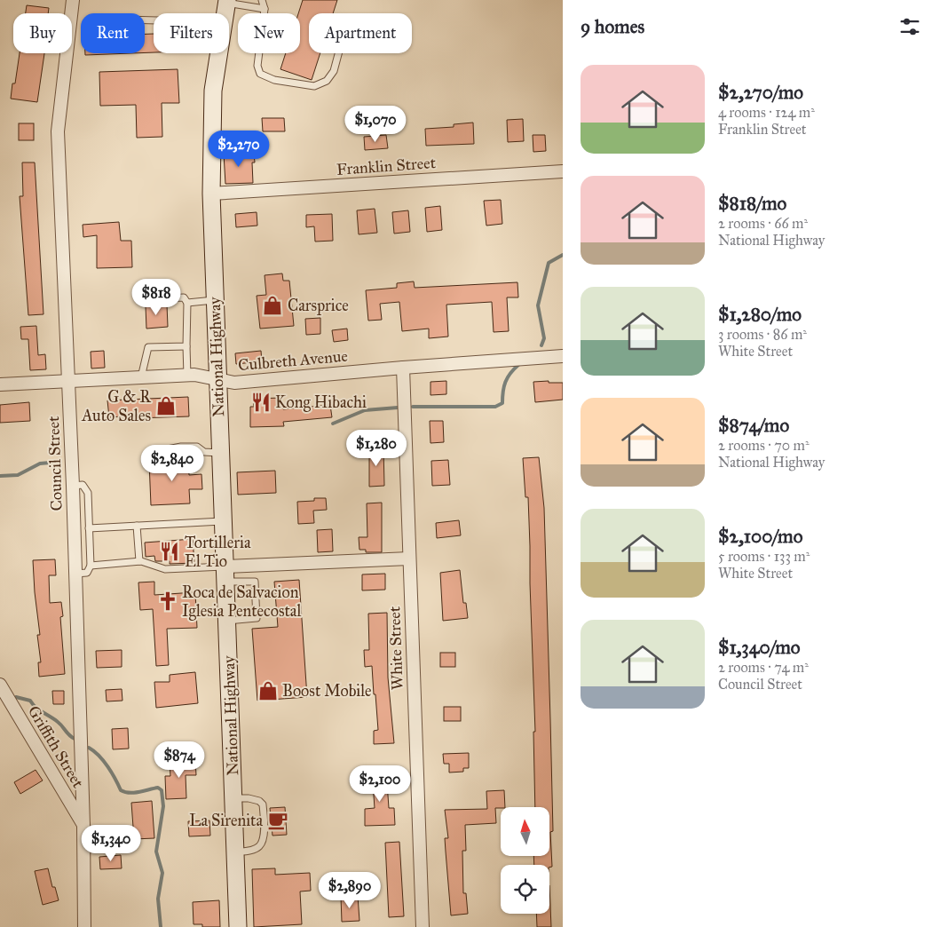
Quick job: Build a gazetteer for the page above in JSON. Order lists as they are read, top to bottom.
{
  "streets": {
    "main road": ["National Highway"],
    "street": [
      "Franklin Street",
      "Culbreth Avenue",
      "Council Street",
      "White Street",
      "Griffith Street"
    ]
  },
  "crossings": [
    ["Franklin Street", "National Highway"],
    ["National Highway", "Culbreth Avenue"],
    ["Culbreth Avenue", "Council Street"],
    ["Culbreth Avenue", "White Street"],
    ["Council Street", "Griffith Street"]
  ],
  "places": {
    "shop": ["Carsprice", "G & R Auto Sales", "Boost Mobile"],
    "restaurant": ["Kong Hibachi", "Tortilleria El Tio"],
    "church": ["Roca de Salvacion Iglesia Pentecostal"],
    "cafe": ["La Sirenita"]
  },
  "north": "top",
  "page": {
    "heading": "9 homes",
    "chip": [
      "Buy",
      "Rent",
      "Filters",
      "New",
      "Apartment"
    ],
    "list": [
      {
        "name": "$2,270/mo",
        "note": "4 rooms · 124 m² · Franklin Street"
      },
      {
        "name": "$818/mo",
        "note": "2 rooms · 66 m² · National Highway"
      },
      {
        "name": "$1,280/mo",
        "note": "3 rooms · 86 m² · White Street"
      },
      {
        "name": "$874/mo",
        "note": "2 rooms · 70 m² · National Highway"
      },
      {
        "name": "$2,100/mo",
        "note": "5 rooms · 133 m² · White Street"
      },
      {
        "name": "$1,340/mo",
        "note": "2 rooms · 74 m² · Council Street"
      }
    ],
    "price": [
      "$1,070",
      "$2,270",
      "$818",
      "$1,280",
      "$2,840",
      "$874",
      "$2,100",
      "$1,340",
      "$2,890"
    ]
  }
}
